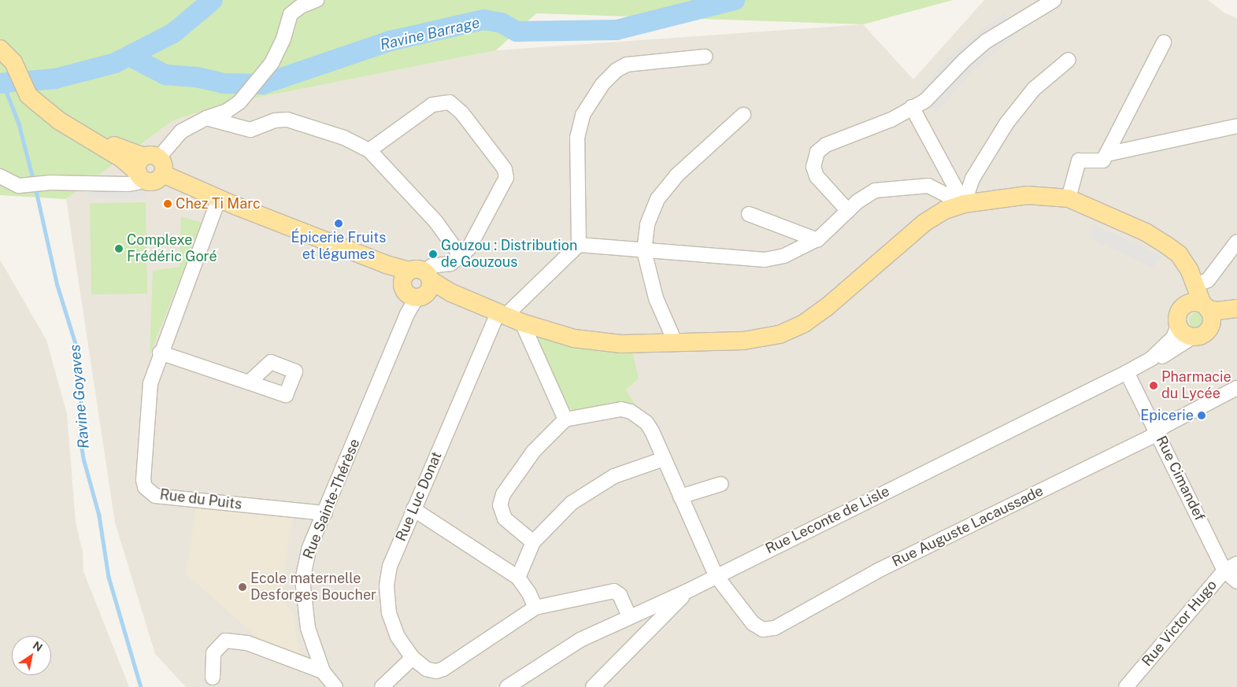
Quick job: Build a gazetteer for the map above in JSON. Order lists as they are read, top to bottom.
{
  "streets": {
    "street": [
      "Rue Cimandef",
      "Rue Luc Donat",
      "Rue Sainte-Thérèse",
      "Rue du Puits",
      "Rue Leconte de Lisle",
      "Rue Auguste Lacaussade",
      "Rue Victor Hugo"
    ]
  },
  "crossings": [
    ["Rue Cimandef", "Rue Leconte de Lisle"],
    ["Rue Cimandef", "Rue Auguste Lacaussade"],
    ["Rue Cimandef", "Rue Victor Hugo"],
    ["Rue Sainte-Thérèse", "Rue du Puits"],
    ["Rue Leconte de Lisle", "Rue Auguste Lacaussade"]
  ],
  "water": ["Ravine Barrage", "Ravine Goyaves"],
  "places": [
    "Chez Ti Marc",
    "Épicerie Fruits et légumes",
    "Complexe Frédéric Goré",
    "Gouzou : Distribution de Gouzous",
    "Pharmacie du Lycée",
    "Epicerie",
    "Ecole maternelle Desforges Boucher"
  ],
  "north": "top right"
}
